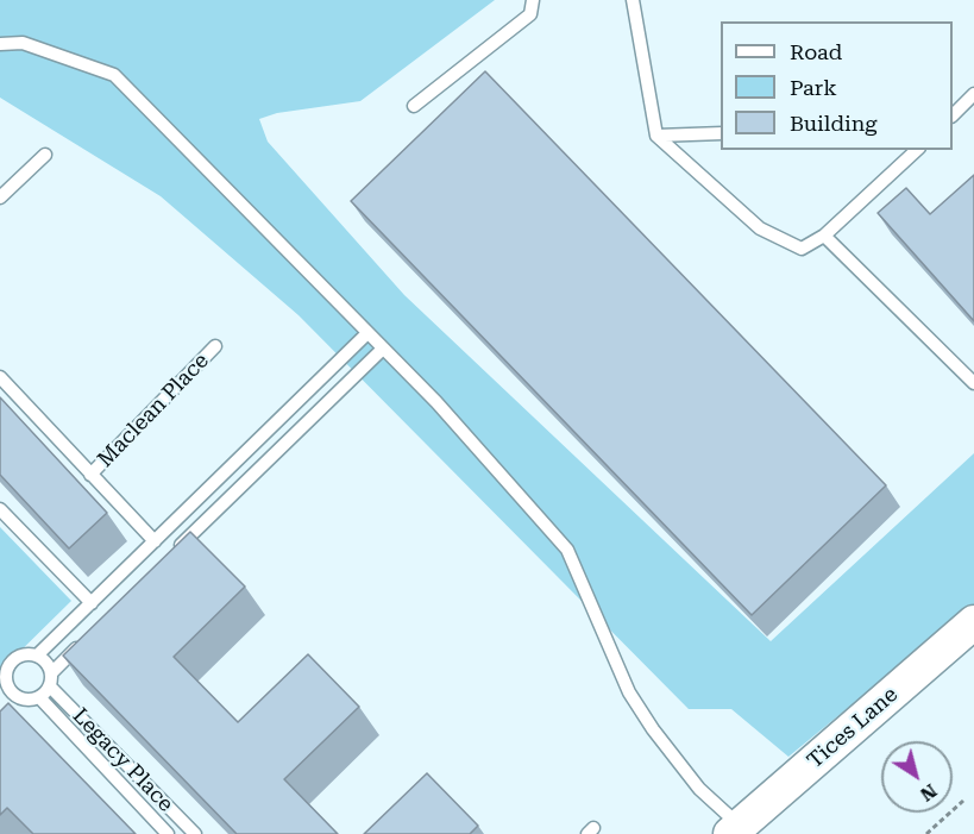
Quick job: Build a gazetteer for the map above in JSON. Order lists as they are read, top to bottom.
{
  "streets": {
    "street": ["Tices Lane"],
    "lane": ["Maclean Place", "Legacy Place"]
  },
  "legend": ["Road", "Park", "Building"],
  "north": "bottom right"
}
